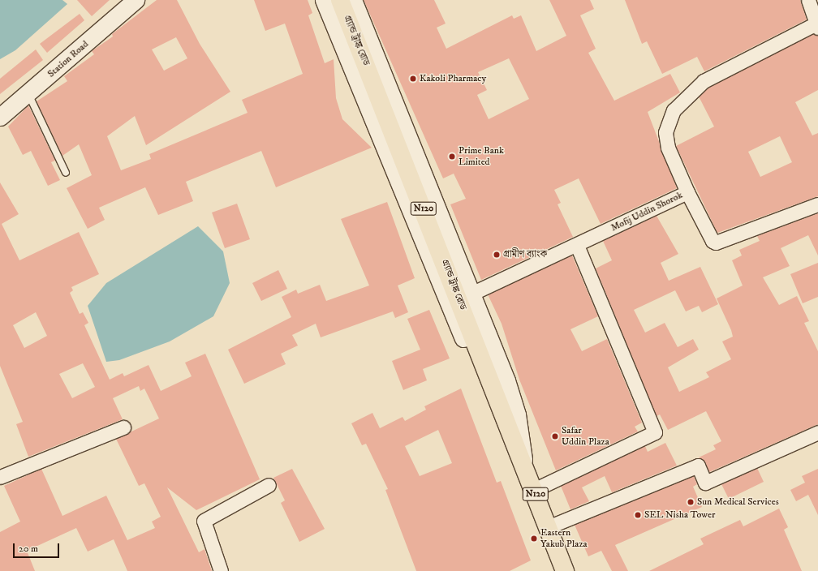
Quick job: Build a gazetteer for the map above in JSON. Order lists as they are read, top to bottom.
{
  "streets": {
    "highway": ["গ্র্যান্ড ট্রাঙ্ক রোড", "N120"],
    "street": ["Station Road", "Mofij Uddin Shorok"]
  },
  "places": [
    "Kakoli Pharmacy",
    "Prime Bank Limited",
    "গ্রামীণ ব্যাংক",
    "Safar Uddin Plaza",
    "Sun Medical Services",
    "SEL Nisha Tower",
    "Eastern Yakub Plaza"
  ],
  "scale_bar": "20 m"
}
